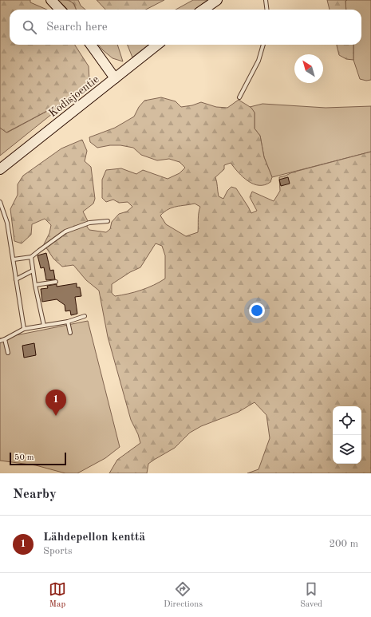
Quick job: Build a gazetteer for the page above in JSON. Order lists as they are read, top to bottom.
{
  "streets": {
    "street": ["Kodisjoentie"]
  },
  "scale_bar": "50 m",
  "north": "top left",
  "page": {
    "search": "Search here",
    "pins": "1",
    "scale": "50 m",
    "heading": "Nearby",
    "list": [
      {
        "mark": "1",
        "name": "Lähdepellon kenttä",
        "note": "Sports",
        "value": "200 m"
      }
    ],
    "nav": ["Map", "Directions", "Saved"]
  }
}
